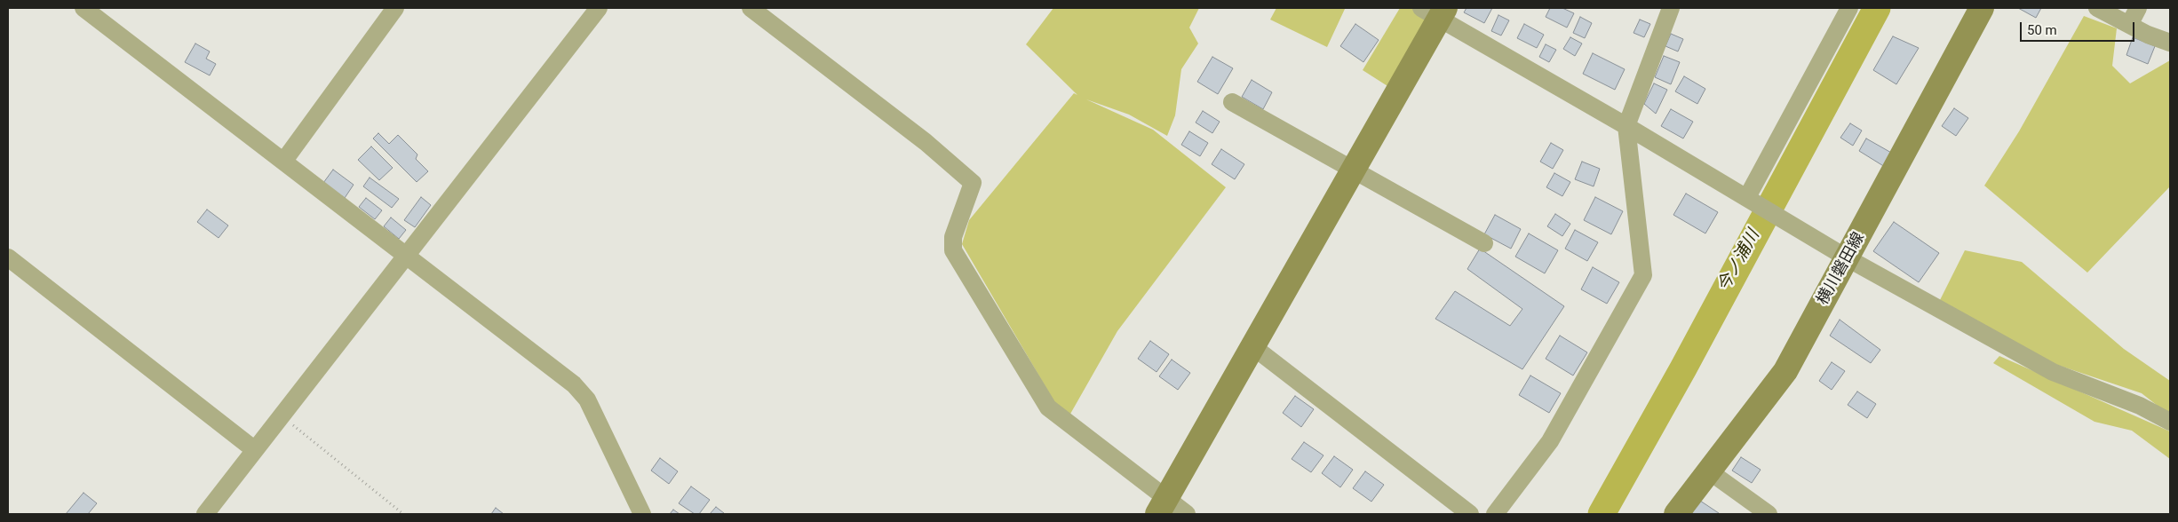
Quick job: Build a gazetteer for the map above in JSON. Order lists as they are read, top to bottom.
{
  "streets": {
    "main road": ["横川磐田線"]
  },
  "water": ["今ノ浦川"],
  "scale_bar": "50 m"
}
